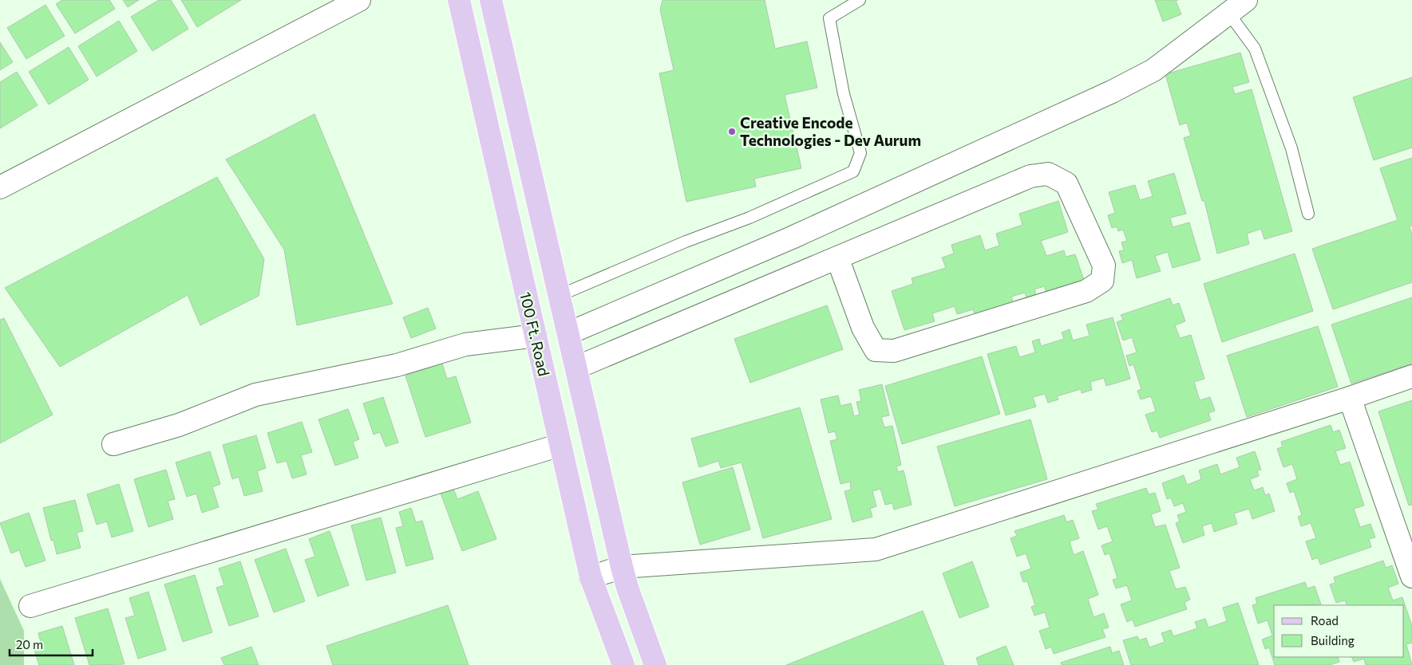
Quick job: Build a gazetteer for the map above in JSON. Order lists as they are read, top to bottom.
{
  "streets": {
    "main road": ["100 Ft. Road"]
  },
  "places": ["Creative Encode Technologies - Dev Aurum"],
  "legend": ["Road", "Building"],
  "scale_bar": "20 m"
}
